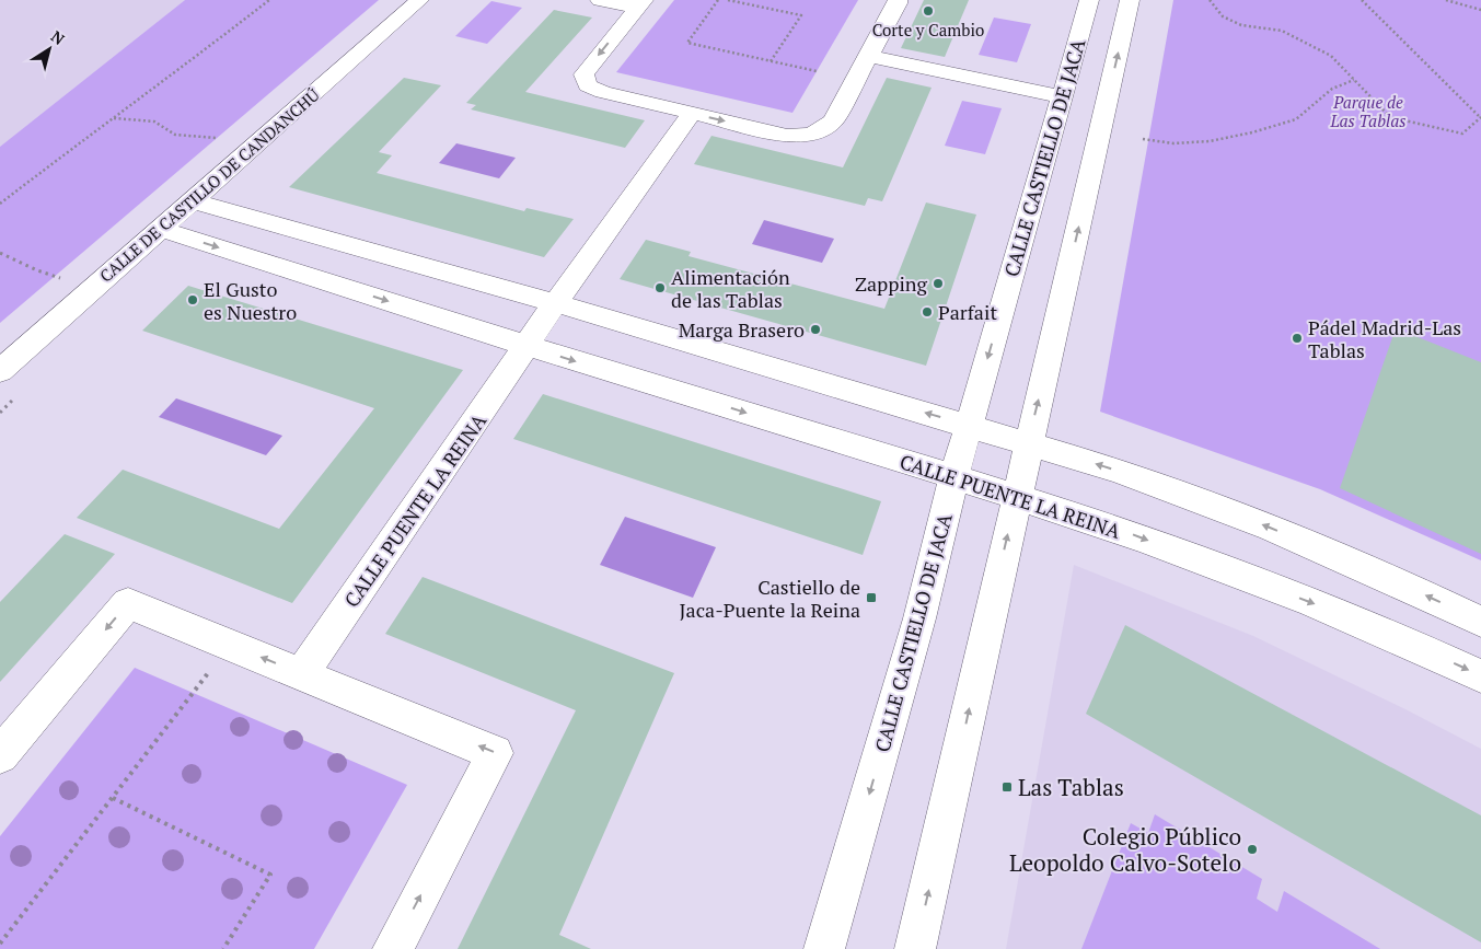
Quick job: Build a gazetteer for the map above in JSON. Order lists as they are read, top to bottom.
{
  "streets": {
    "street": ["CALLE CASTIELLO DE JACA", "CALLE DE CASTILLO DE CANDANCHÚ", "CALLE PUENTE LA REINA"]
  },
  "crossings": [
    ["CALLE CASTIELLO DE JACA", "CALLE PUENTE LA REINA"],
    ["CALLE DE CASTILLO DE CANDANCHÚ", "CALLE PUENTE LA REINA"]
  ],
  "parks": ["Parque de Las Tablas"],
  "places": {
    "other": [
      "Corte y Cambio",
      "Zapping",
      "Alimentación de las Tablas",
      "El Gusto es Nuestro",
      "Parfait",
      "Marga Brasero",
      "Pádel Madrid-Las Tablas",
      "Colegio Público Leopoldo Calvo-Sotelo"
    ],
    "transit": ["Castiello de Jaca-Puente la Reina", "Las Tablas"]
  },
  "north": "top right"
}
